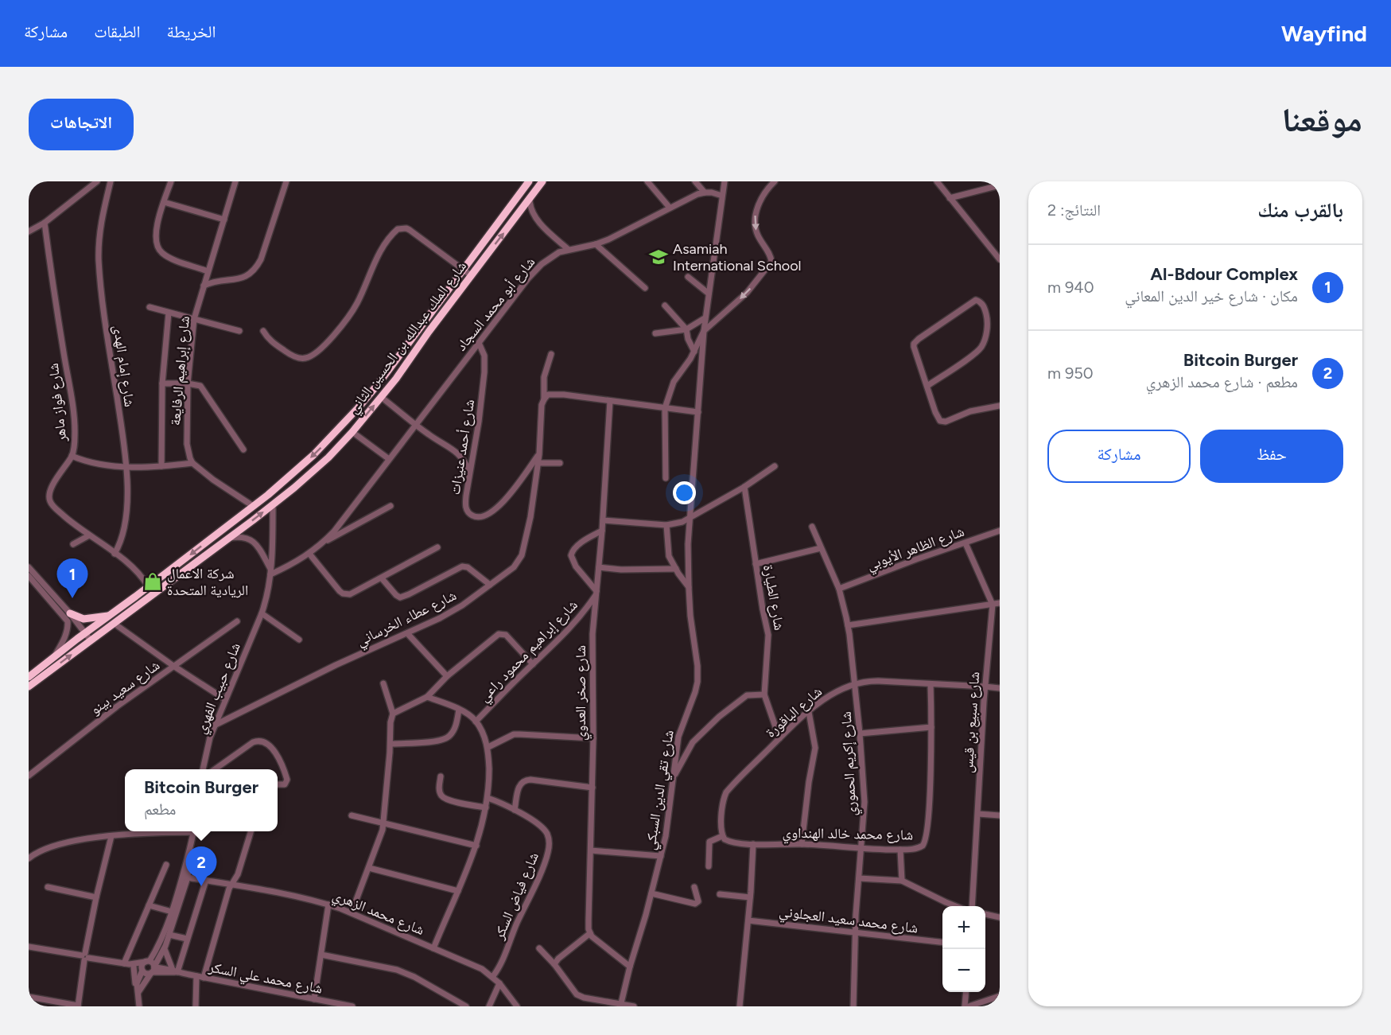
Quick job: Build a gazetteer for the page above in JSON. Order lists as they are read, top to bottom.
{
  "streets": {
    "highway": ["شارع الملك عبدالله بن الحسين الثاني"],
    "street": [
      "شارع أبو محمد السجاد",
      "شارع إمام الهدى",
      "شارع إبراهيم الرفايعة",
      "شارع فواز ماهر",
      "شارع أحمد عنيزات",
      "شارع الظاهر الأيوبي",
      "شارع الطيارة",
      "شارع عطاء الخرساني",
      "شارع إبراهيم محمود راعي",
      "شارع سعيد بينو",
      "شارع حبيب الفهري",
      "شارع صخر العدوي",
      "شارع الباقورة",
      "شارع سبيع بن قيس",
      "شارع إكريم الحموري",
      "شارع تقي الدين السبكي",
      "شارع محمد خالد الهنداوي",
      "شارع فياض السكر",
      "شارع محمد الزهري",
      "شارع محمد سعيد العجلوني",
      "شارع محمد علي السكر"
    ]
  },
  "crossings": [
    ["شارع أبو محمد السجاد", "شارع أحمد عنيزات"],
    ["شارع الملك عبدالله بن الحسين الثاني", "شارع فواز ماهر"],
    ["شارع الملك عبدالله بن الحسين الثاني", "شارع حبيب الفهري"],
    ["شارع إمام الهدى", "شارع فواز ماهر"],
    ["شارع أحمد عنيزات", "شارع عطاء الخرساني"],
    ["شارع الظاهر الأيوبي", "شارع سبيع بن قيس"],
    ["شارع الظاهر الأيوبي", "شارع إكريم الحموري"],
    ["شارع الطيارة", "شارع الباقورة"],
    ["شارع عطاء الخرساني", "شارع حبيب الفهري"],
    ["شارع إبراهيم محمود راعي", "شارع صخر العدوي"],
    ["شارع الباقورة", "شارع سبيع بن قيس"],
    ["شارع الباقورة", "شارع إكريم الحموري"],
    ["شارع الباقورة", "شارع محمد خالد الهنداوي"],
    ["شارع إكريم الحموري", "شارع محمد خالد الهنداوي"],
    ["شارع إكريم الحموري", "شارع محمد سعيد العجلوني"],
    ["شارع فياض السكر", "شارع محمد الزهري"]
  ],
  "places": {
    "school or university": ["Asamiah International School"],
    "shop": ["شركة الاعمال الريادية المتحدة"]
  },
  "page": {
    "header": "Wayfind",
    "nav": ["الخريطة", "الطبقات", "مشاركة"],
    "title": "موقعنا",
    "buttons": [
      "الاتجاهات",
      ["حفظ", "مشاركة"]
    ],
    "heading": ["بالقرب منك", "النتائج: 2"],
    "list": [
      {
        "mark": "1",
        "name": "Al-Bdour Complex",
        "note": "مكان · شارع خير الدين المعاني",
        "value": "940 m"
      },
      {
        "mark": "2",
        "name": "Bitcoin Burger",
        "note": "مطعم · شارع محمد الزهري",
        "value": "950 m"
      }
    ],
    "pins": ["1", "2"],
    "popup": ["Bitcoin Burger", "مطعم"],
    "map_buttons": ["+", "−"]
  }
}
